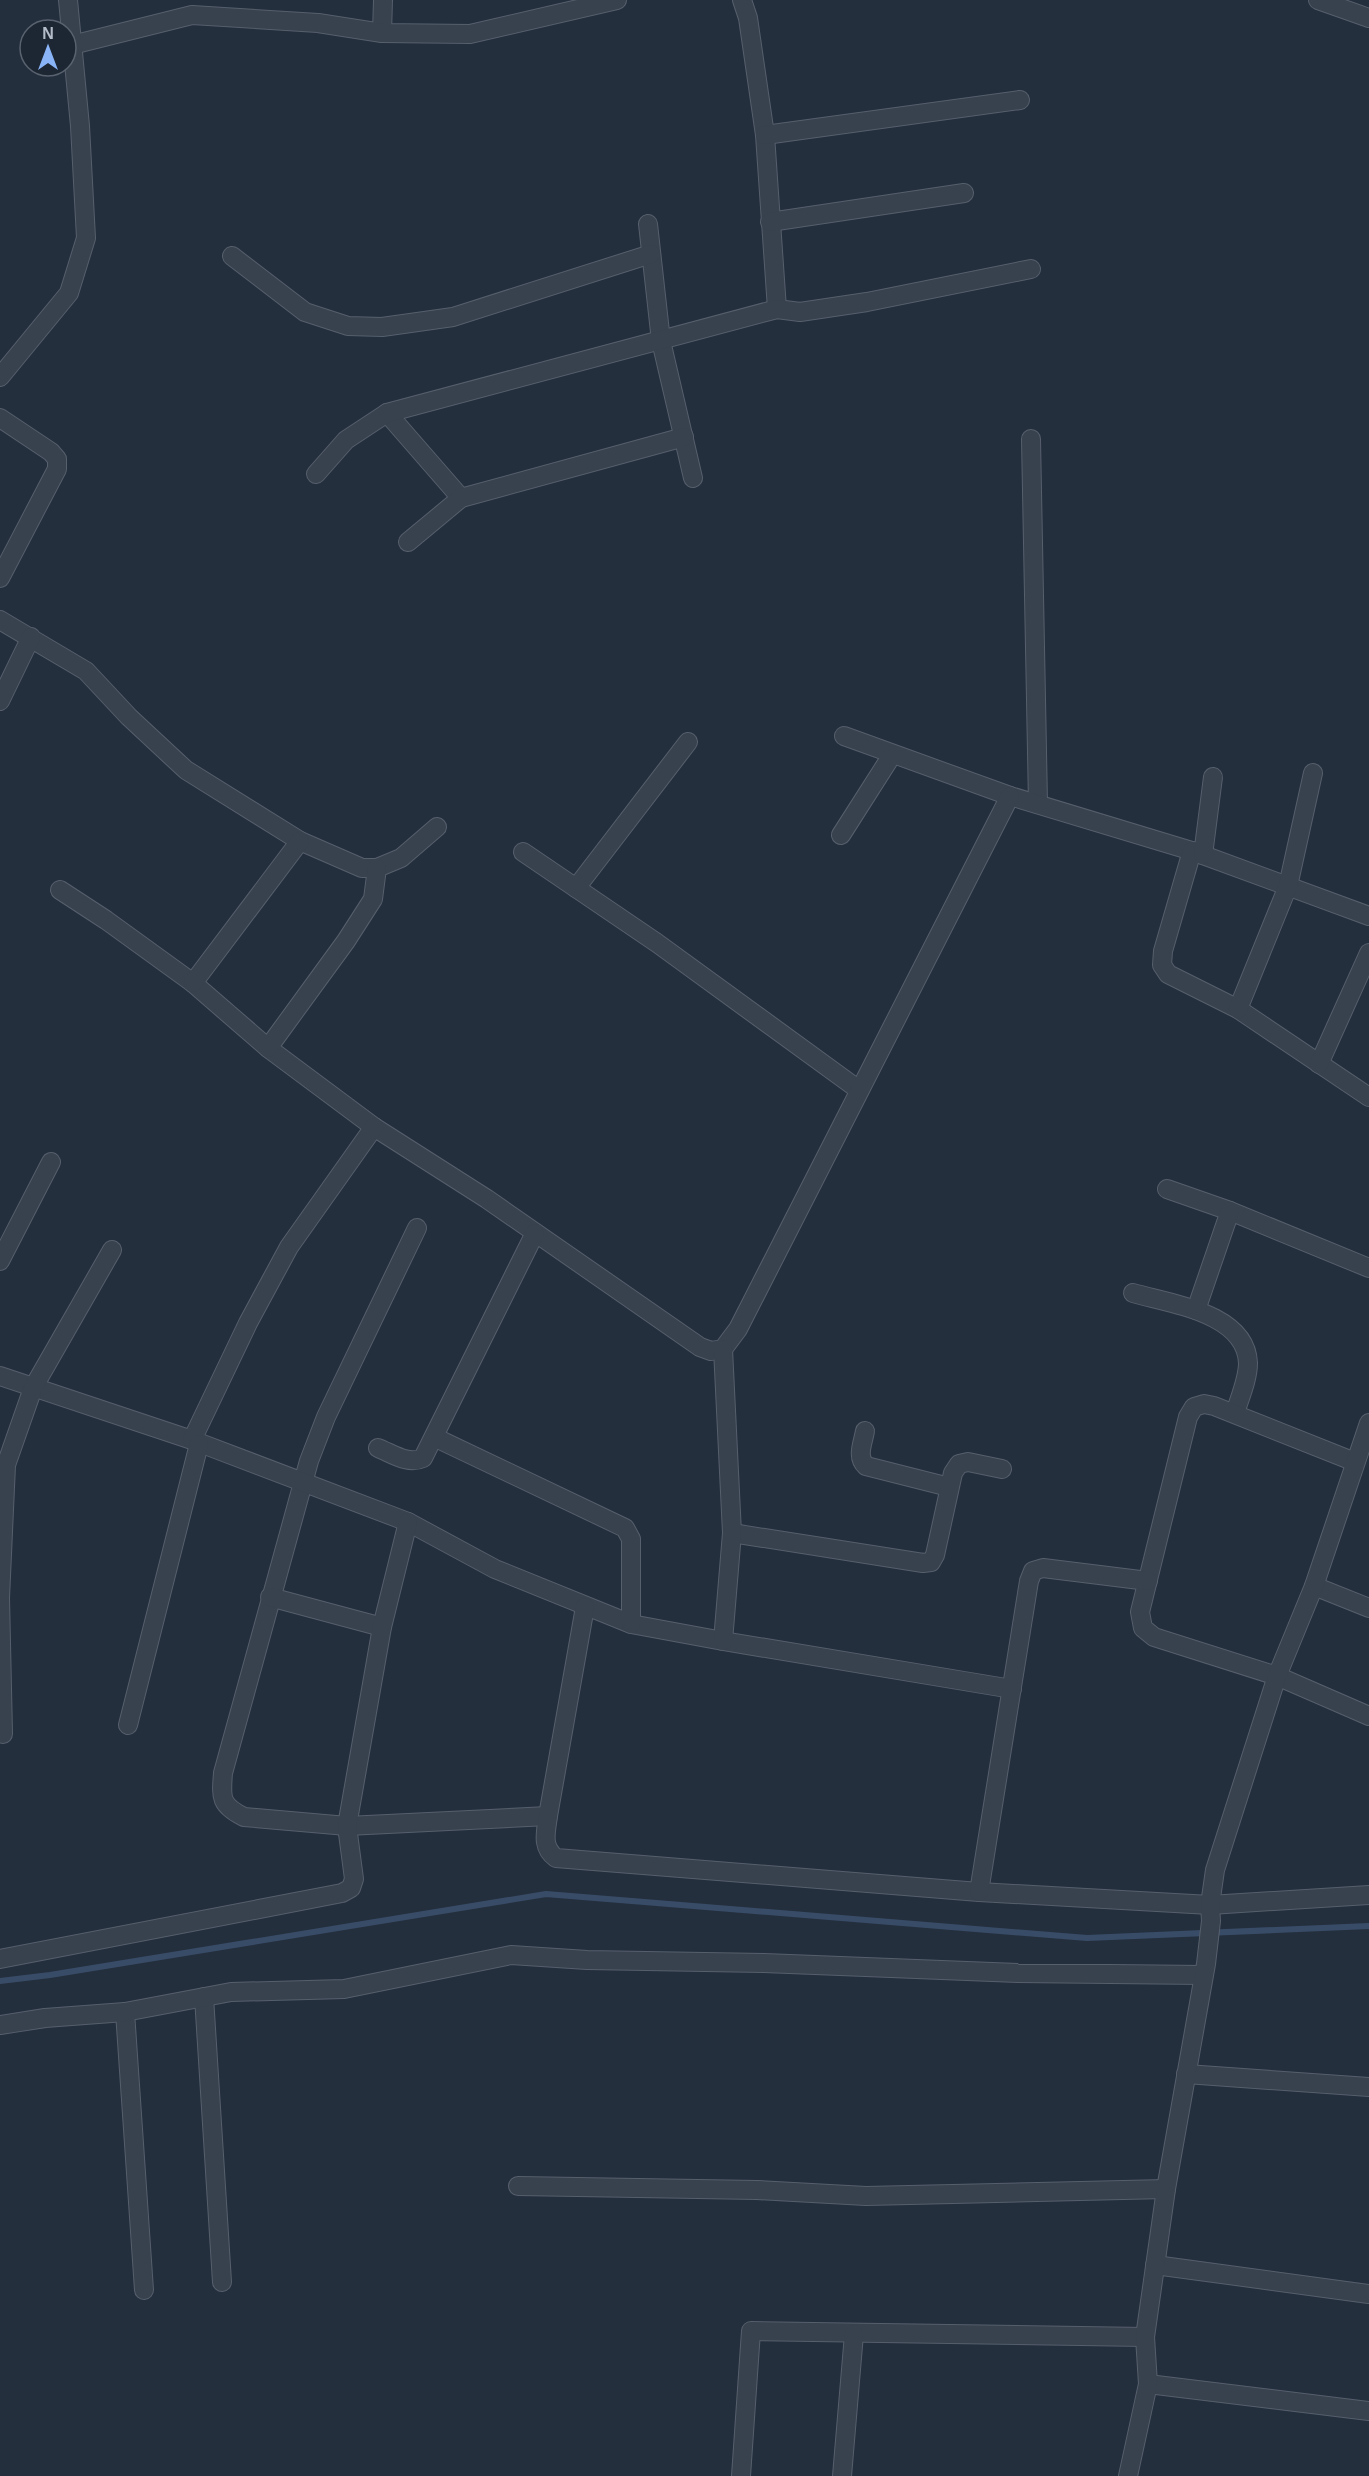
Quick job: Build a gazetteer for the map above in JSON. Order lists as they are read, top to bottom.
{
  "north": "top"
}
